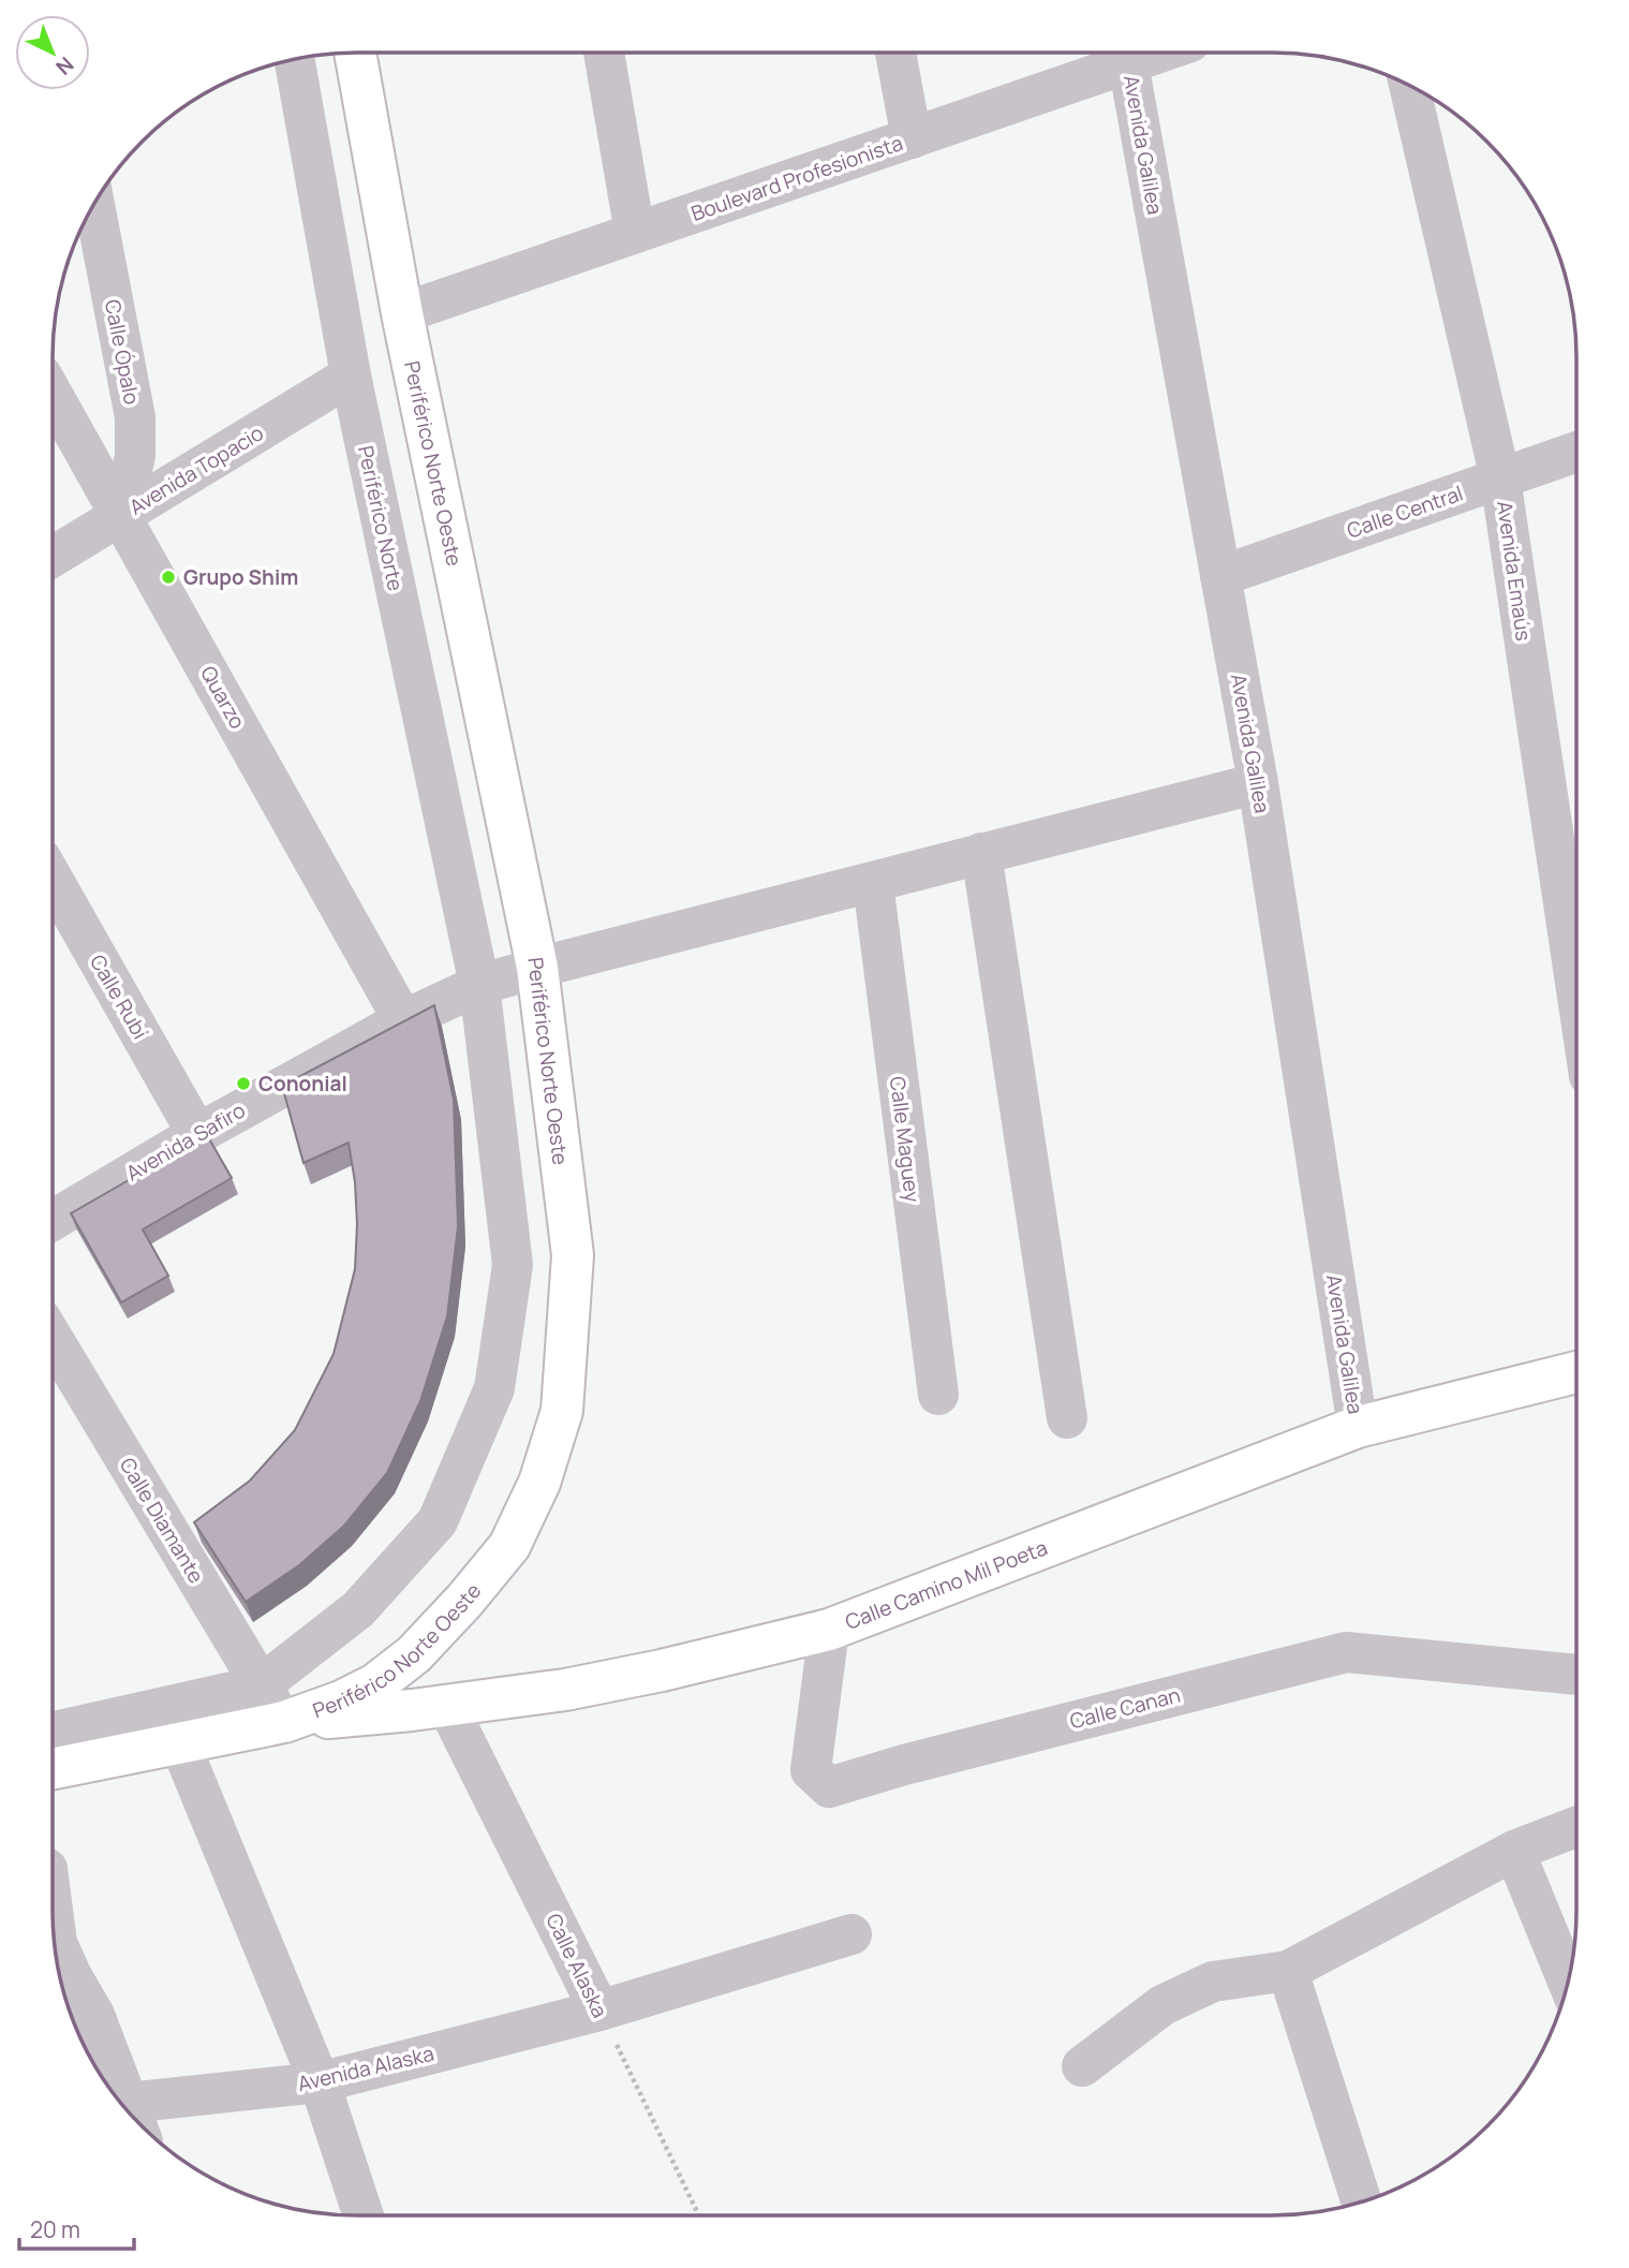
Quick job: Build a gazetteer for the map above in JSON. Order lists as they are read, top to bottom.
{
  "streets": {
    "main road": ["Periférico Norte Oeste", "Calle Camino Mil Poeta"],
    "street": [
      "Avenida Galilea",
      "Boulevard Profesionista",
      "Calle Ópalo",
      "Avenida Topacio",
      "Calle Central",
      "Periférico Norte",
      "Avenida Emaús",
      "Quarzo",
      "Calle Rubí",
      "Calle Maguey",
      "Avenida Safiro",
      "Calle Diamante",
      "Calle Canan",
      "Calle Alaska",
      "Avenida Alaska"
    ]
  },
  "crossings": [
    ["Avenida Galilea", "Boulevard Profesionista"],
    ["Avenida Galilea", "Calle Central"],
    ["Avenida Galilea", "Avenida Safiro"],
    ["Avenida Galilea", "Calle Camino Mil Poeta"],
    ["Boulevard Profesionista", "Periférico Norte Oeste"],
    ["Calle Ópalo", "Avenida Topacio"],
    ["Calle Ópalo", "Quarzo"],
    ["Periférico Norte Oeste", "Avenida Safiro"],
    ["Periférico Norte Oeste", "Calle Diamante"],
    ["Periférico Norte Oeste", "Calle Camino Mil Poeta"],
    ["Avenida Topacio", "Periférico Norte"],
    ["Avenida Topacio", "Quarzo"],
    ["Calle Central", "Avenida Emaús"],
    ["Periférico Norte", "Avenida Safiro"],
    ["Periférico Norte", "Calle Diamante"],
    ["Quarzo", "Avenida Safiro"],
    ["Calle Rubí", "Avenida Safiro"],
    ["Calle Maguey", "Avenida Safiro"],
    ["Calle Diamante", "Calle Camino Mil Poeta"],
    ["Calle Camino Mil Poeta", "Calle Canan"],
    ["Calle Camino Mil Poeta", "Calle Alaska"],
    ["Calle Alaska", "Avenida Alaska"]
  ],
  "places": ["Grupo Shim", "Cononial"],
  "scale_bar": "20 m",
  "north": "bottom right"
}
